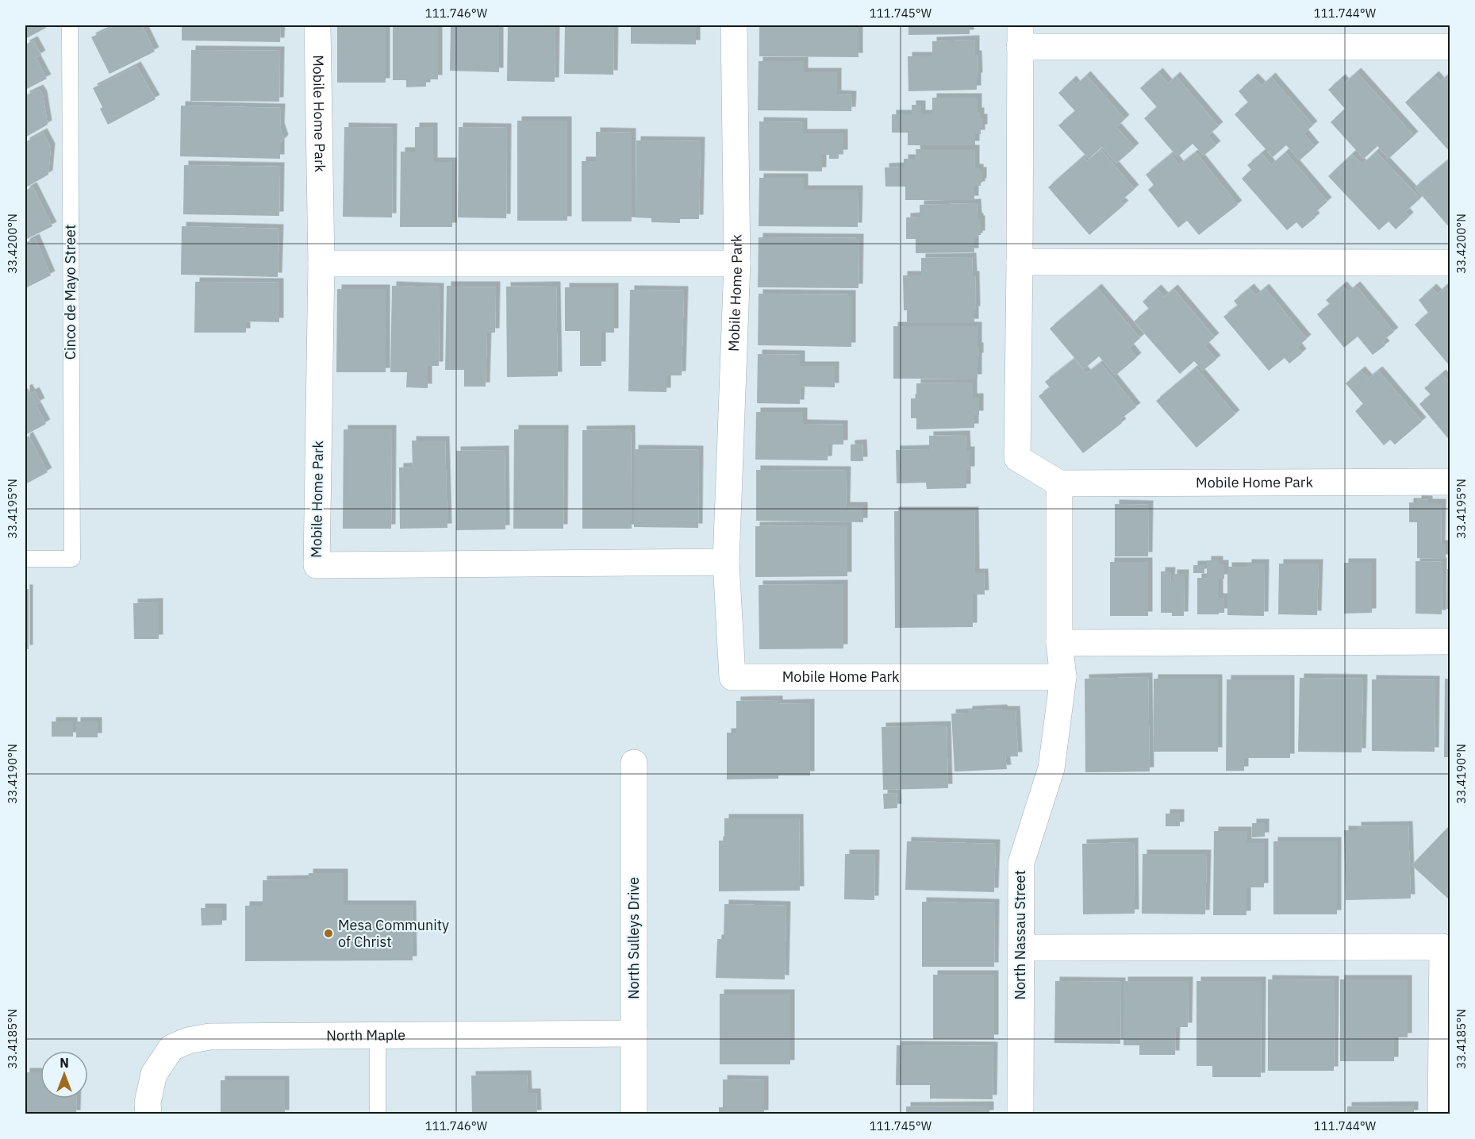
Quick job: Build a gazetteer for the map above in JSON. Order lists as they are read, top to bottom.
{
  "streets": {
    "street": [
      "Mobile Home Park",
      "North Nassau Street",
      "North Sulleys Drive",
      "North Maple"
    ],
    "lane": ["Cinco de Mayo Street"]
  },
  "crossings": [
    ["Mobile Home Park", "North Nassau Street"],
    ["North Sulleys Drive", "North Maple"]
  ],
  "places": ["Mesa Community of Christ"],
  "north": "top",
  "coordinates": [
    "111.746°W",
    "111.745°W",
    "111.744°W",
    "33.4200°N",
    "33.4195°N",
    "33.4190°N",
    "33.4185°N"
  ]
}
